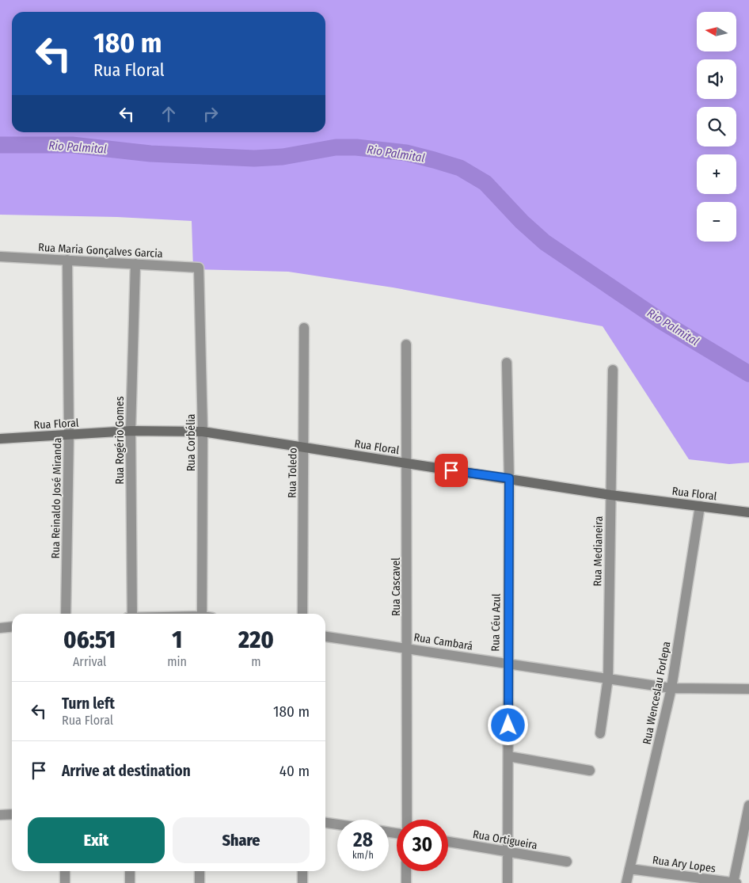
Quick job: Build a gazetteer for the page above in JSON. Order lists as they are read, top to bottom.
{
  "streets": {
    "street": [
      "Rua Maria Gonçalves Garcia",
      "Rua Floral",
      "Rua Rogério Gomes",
      "Rua Corbélia",
      "Rua Toledo",
      "Rua Reinaldo José Miranda",
      "Rua Medianeira",
      "Rua Cascavel",
      "Rua Céu Azul",
      "Rua Cambará",
      "Rua Wenceslau Forlepa",
      "Rua Ortigueira",
      "Rua Ary Lopes"
    ]
  },
  "crossings": [
    ["Rua Maria Gonçalves Garcia", "Rua Rogério Gomes"],
    ["Rua Maria Gonçalves Garcia", "Rua Corbélia"],
    ["Rua Maria Gonçalves Garcia", "Rua Reinaldo José Miranda"],
    ["Rua Floral", "Rua Rogério Gomes"],
    ["Rua Floral", "Rua Corbélia"],
    ["Rua Floral", "Rua Toledo"],
    ["Rua Floral", "Rua Reinaldo José Miranda"],
    ["Rua Floral", "Rua Medianeira"],
    ["Rua Floral", "Rua Cascavel"],
    ["Rua Floral", "Rua Céu Azul"],
    ["Rua Floral", "Rua Wenceslau Forlepa"],
    ["Rua Medianeira", "Rua Cambará"],
    ["Rua Cascavel", "Rua Cambará"],
    ["Rua Céu Azul", "Rua Cambará"],
    ["Rua Céu Azul", "Rua Ortigueira"],
    ["Rua Cambará", "Rua Wenceslau Forlepa"],
    ["Rua Wenceslau Forlepa", "Rua Ary Lopes"]
  ],
  "water": ["Rio Palmital"],
  "north": "left",
  "page": {
    "map_buttons": ["+", "−"],
    "turn": ["180 m", "Rua Floral"],
    "eta": [
      "06:51",
      "Arrival",
      "1",
      "min",
      "220",
      "m"
    ],
    "list": [
      {
        "name": "Turn left",
        "note": "Rua Floral",
        "value": "180 m"
      },
      {
        "name": "Arrive at destination",
        "value": "40 m"
      }
    ],
    "buttons": ["Exit", "Share"],
    "speed": "28 km/h",
    "limit": "30"
  }
}
